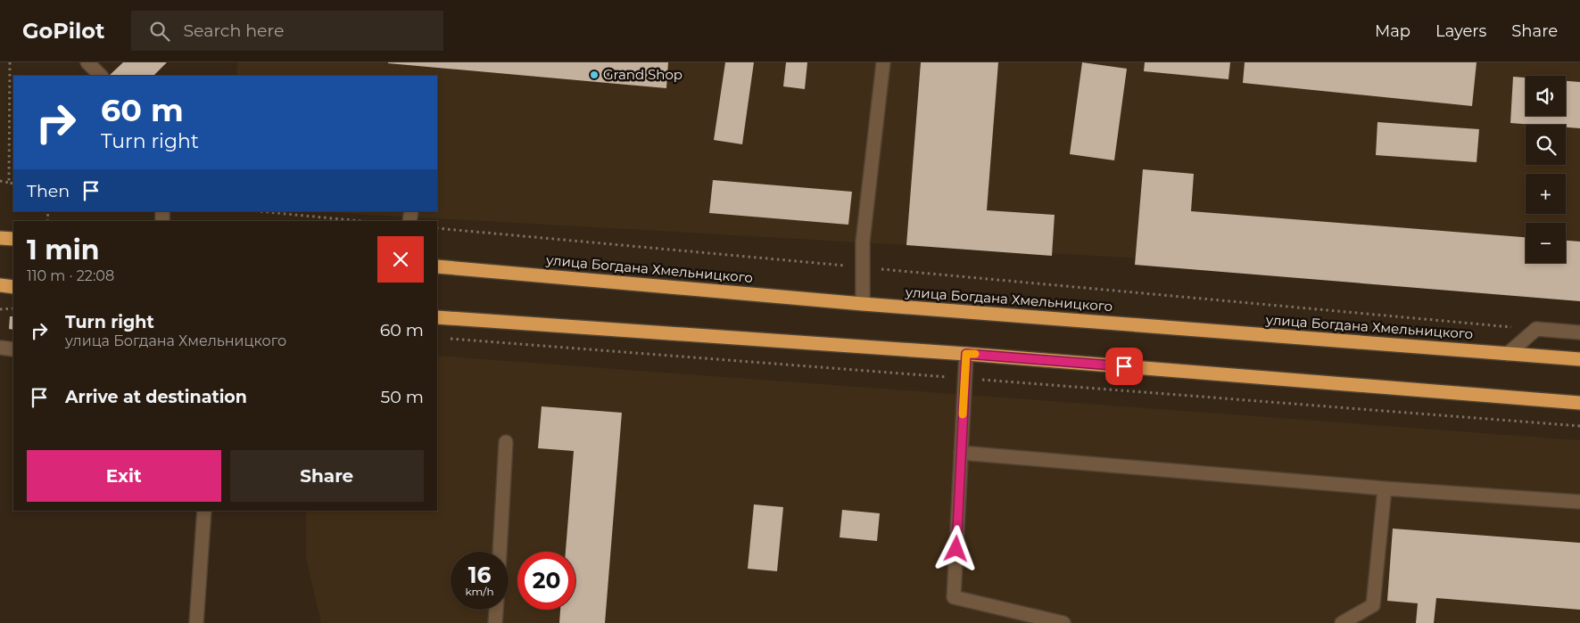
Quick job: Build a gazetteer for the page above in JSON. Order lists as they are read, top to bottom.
{
  "streets": {
    "highway": ["улица Богдана Хмельницкого"]
  },
  "places": ["Grand Shop"],
  "page": {
    "header": "GoPilot",
    "search": "Search here",
    "nav": ["Map", "Layers", "Share"],
    "map_buttons": ["+", "−"],
    "turn": ["60 m", "Turn right"],
    "then": "Then",
    "heading": ["1 min", "110 m · 22:08"],
    "list": [
      {
        "name": "Turn right",
        "note": "улица Богдана Хмельницкого",
        "value": "60 m"
      },
      {
        "name": "Arrive at destination",
        "value": "50 m"
      }
    ],
    "buttons": ["Exit", "Share"],
    "speed": "16 km/h",
    "limit": "20"
  }
}
